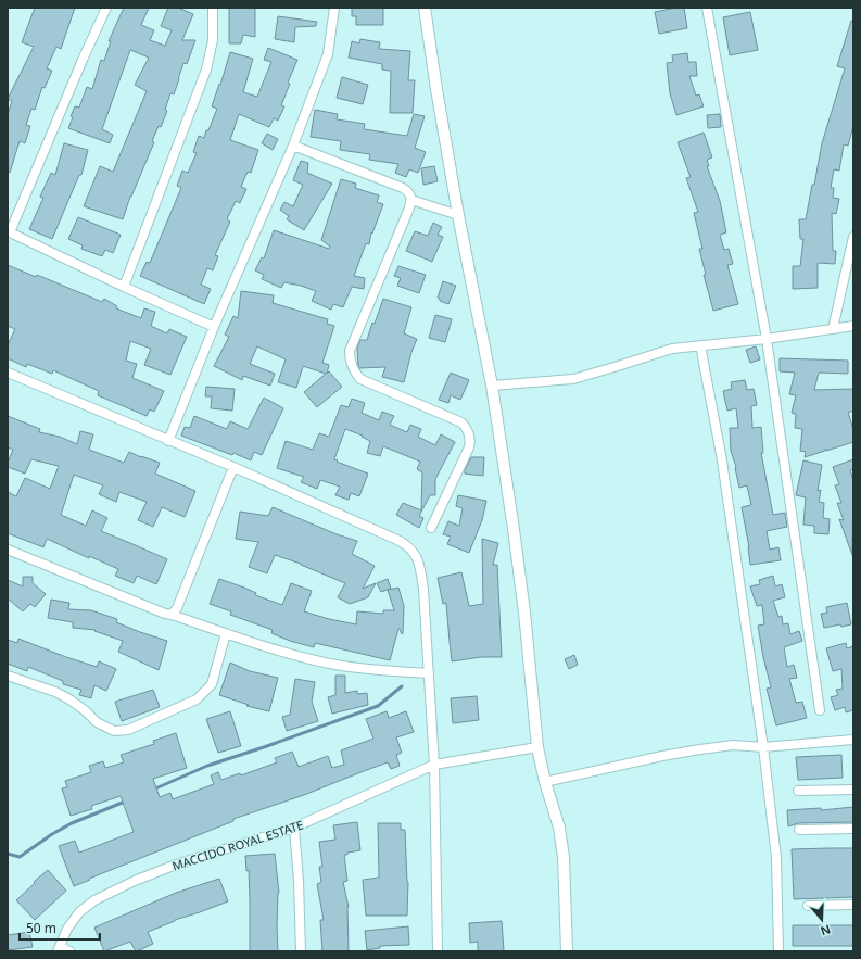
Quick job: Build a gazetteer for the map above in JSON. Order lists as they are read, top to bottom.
{
  "streets": {
    "street": ["MACCIDO ROYAL ESTATE"]
  },
  "scale_bar": "50 m",
  "north": "bottom"
}
